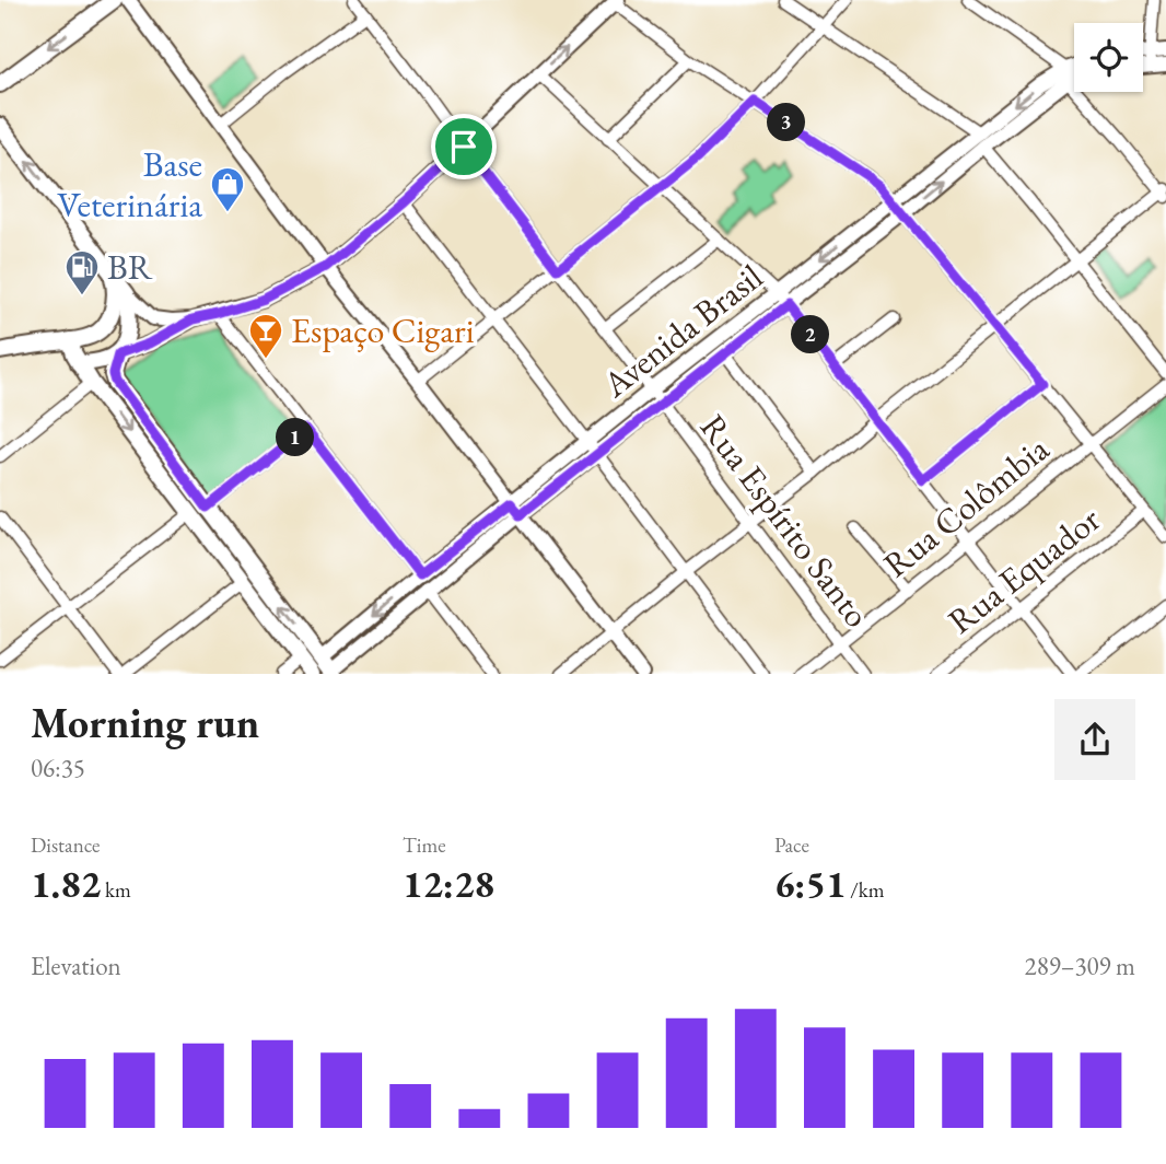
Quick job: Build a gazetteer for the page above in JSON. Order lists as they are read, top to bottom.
{
  "streets": {
    "street": [
      "Avenida Brasil",
      "Rua Colômbia",
      "Rua Espírito Santo",
      "Rua Equador"
    ]
  },
  "crossings": [
    ["Avenida Brasil", "Rua Espírito Santo"],
    ["Rua Colômbia", "Rua Espírito Santo"]
  ],
  "places": {
    "shop": ["Base Veterinária"],
    "fuel station": ["BR"],
    "bar": ["Espaço Cigari"]
  },
  "page": {
    "pins": ["3", "2", "1"],
    "heading": ["Morning run", "06:35"],
    "stats": [
      ["Distance", "1.82 km"],
      ["Time", "12:28"],
      ["Pace", "6:51 /km"]
    ],
    "chart": ["Elevation", "289–309 m"]
  }
}
